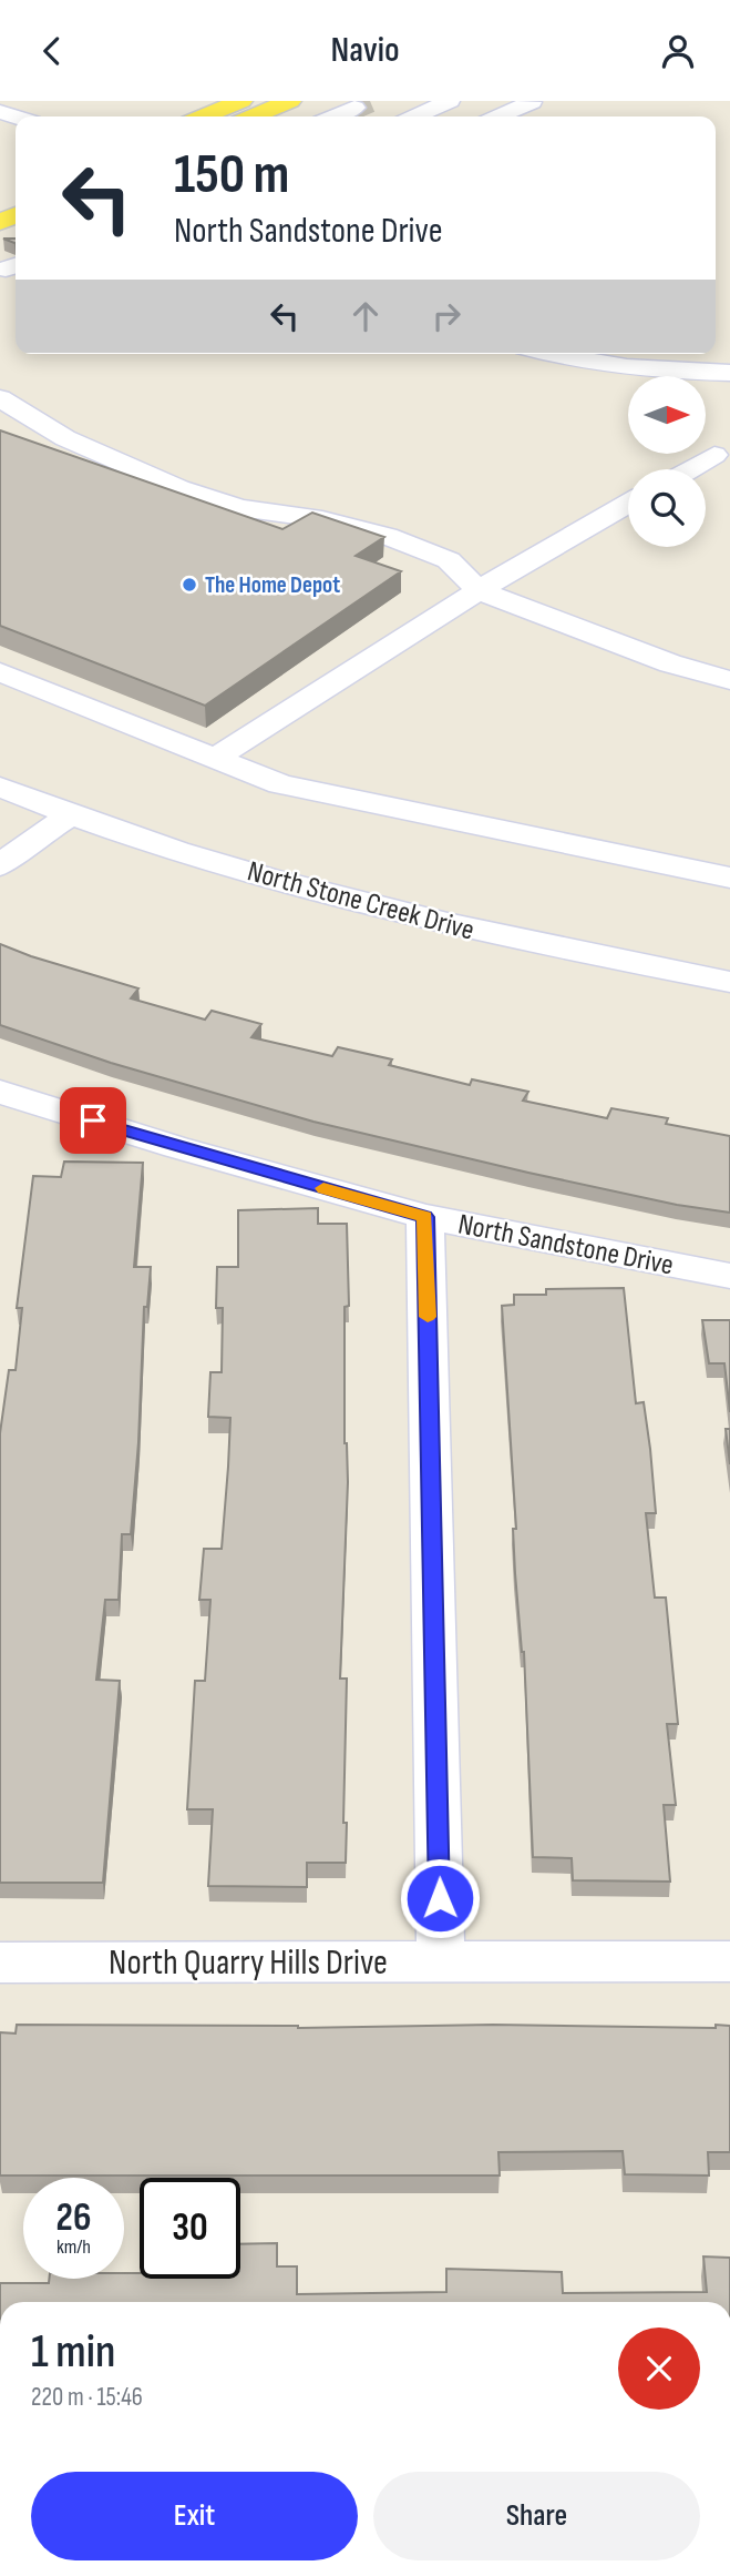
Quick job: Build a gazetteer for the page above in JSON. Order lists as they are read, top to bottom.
{
  "streets": {
    "street": ["North Stone Creek Drive", "North Sandstone Drive", "North Quarry Hills Drive"]
  },
  "places": ["The Home Depot"],
  "north": "right",
  "page": {
    "header": "Navio",
    "turn": ["150 m", "North Sandstone Drive"],
    "speed": "26 km/h",
    "limit": "30",
    "heading": ["1 min", "220 m · 15:46"],
    "buttons": ["Exit", "Share"]
  }
}
